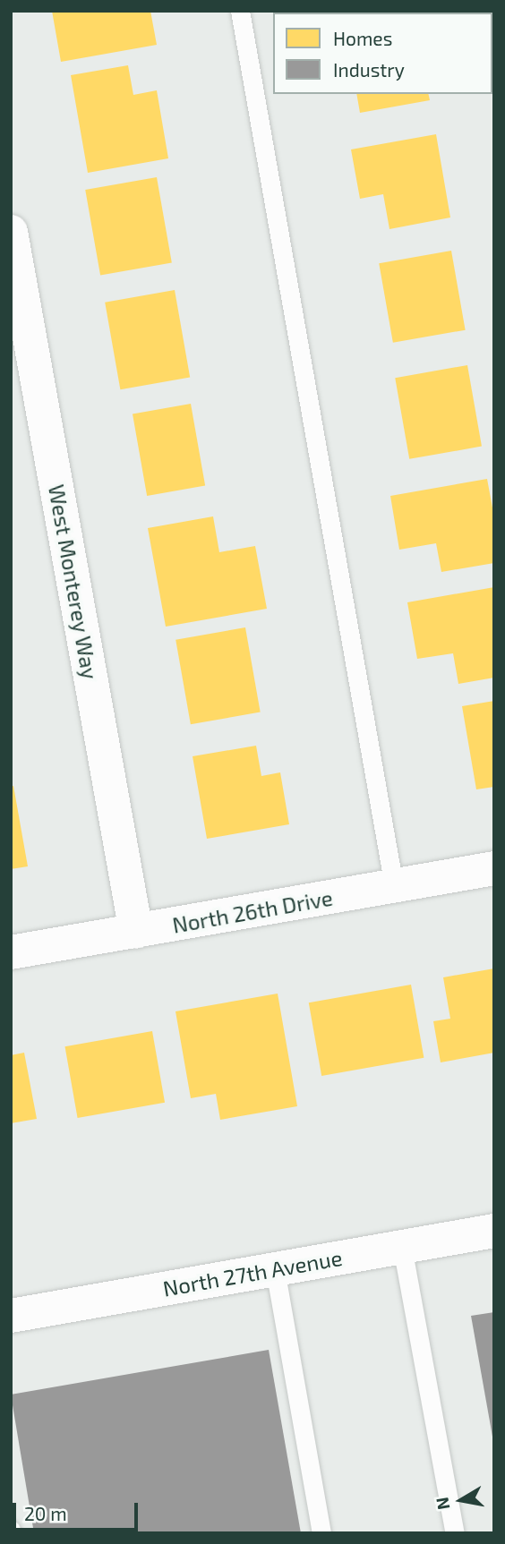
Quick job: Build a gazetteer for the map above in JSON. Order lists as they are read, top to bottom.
{
  "streets": {
    "street": ["West Monterey Way", "North 26th Drive", "North 27th Avenue"]
  },
  "crossings": [
    ["West Monterey Way", "North 26th Drive"]
  ],
  "legend": ["Homes", "Industry"],
  "scale_bar": "20 m",
  "north": "left"
}
